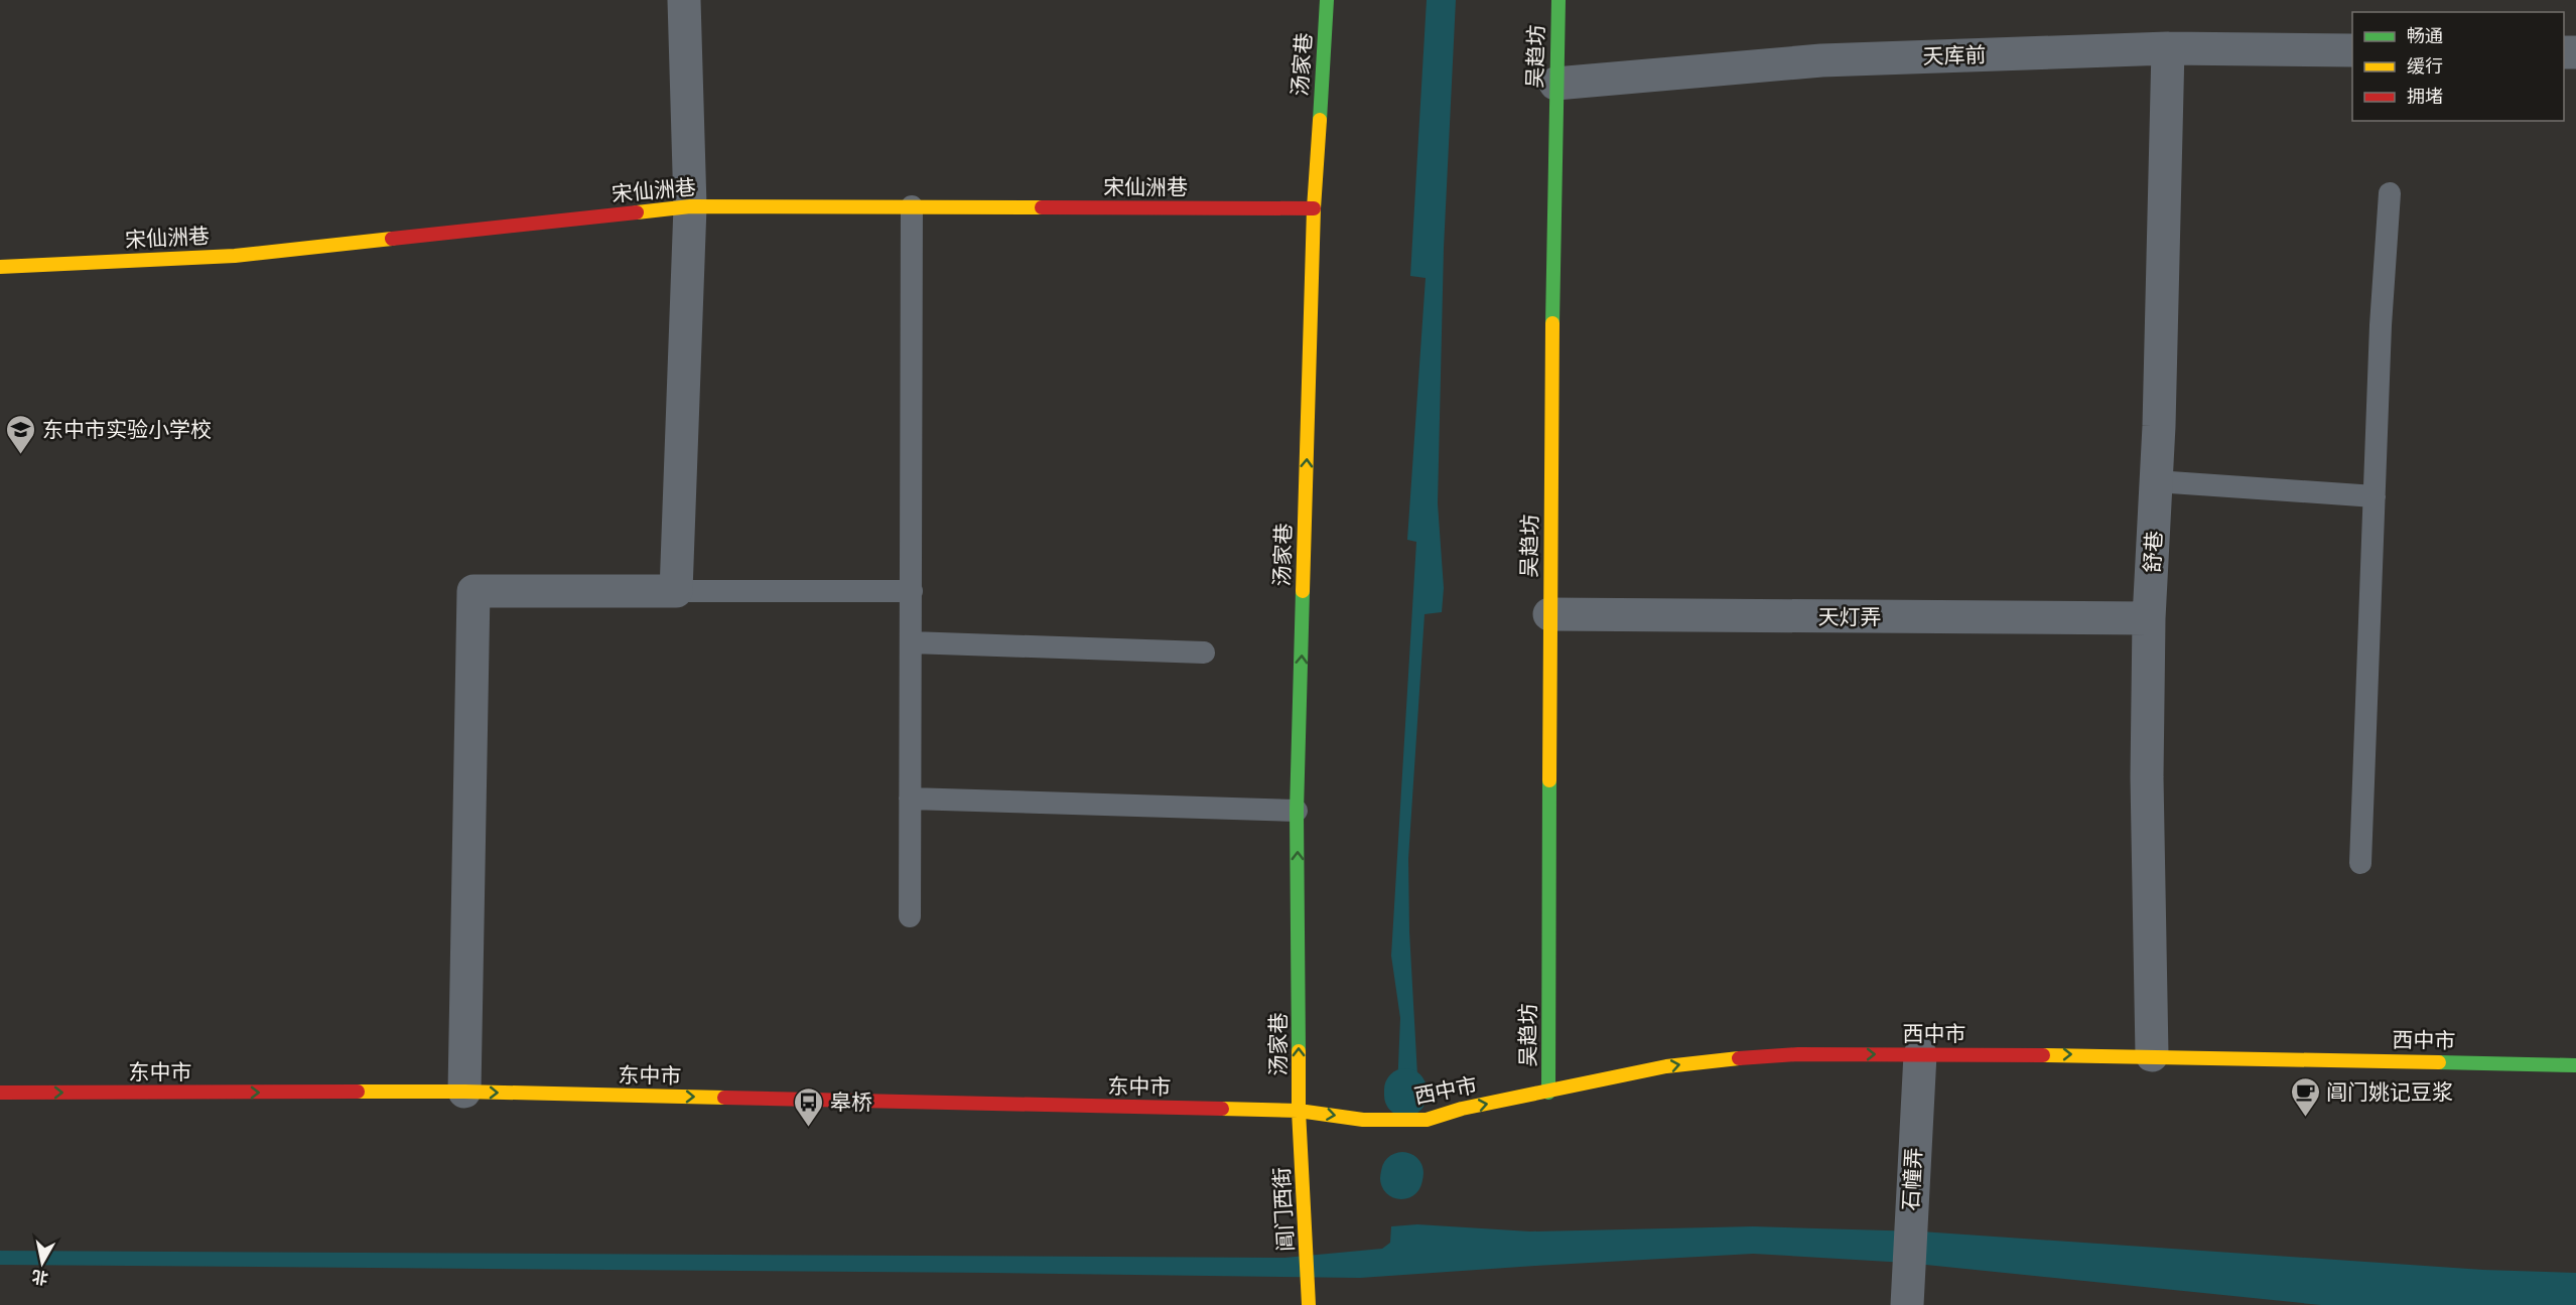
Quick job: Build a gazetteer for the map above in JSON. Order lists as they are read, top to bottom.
{
  "streets": {
    "street": [
      "天库前",
      "吴趋坊",
      "汤家巷",
      "宋仙洲巷",
      "舒巷",
      "天灯弄",
      "西中市",
      "东中市",
      "石幢弄",
      "阊门西街"
    ]
  },
  "crossings": [
    ["天库前", "吴趋坊"],
    ["天库前", "舒巷"],
    ["吴趋坊", "天灯弄"],
    ["吴趋坊", "西中市"],
    ["汤家巷", "宋仙洲巷"],
    ["汤家巷", "西中市"],
    ["汤家巷", "东中市"],
    ["汤家巷", "阊门西街"],
    ["舒巷", "天灯弄"],
    ["舒巷", "西中市"],
    ["西中市", "东中市"],
    ["西中市", "石幢弄"],
    ["西中市", "阊门西街"],
    ["东中市", "阊门西街"]
  ],
  "one_way": ["汤家巷", "西中市", "东中市"],
  "places": {
    "school or university": ["东中市实验小学校"],
    "cafe": ["阊门姚记豆浆"],
    "bus stop": ["皋桥"]
  },
  "legend": ["畅通", "缓行", "拥堵"],
  "north": "bottom"
}
